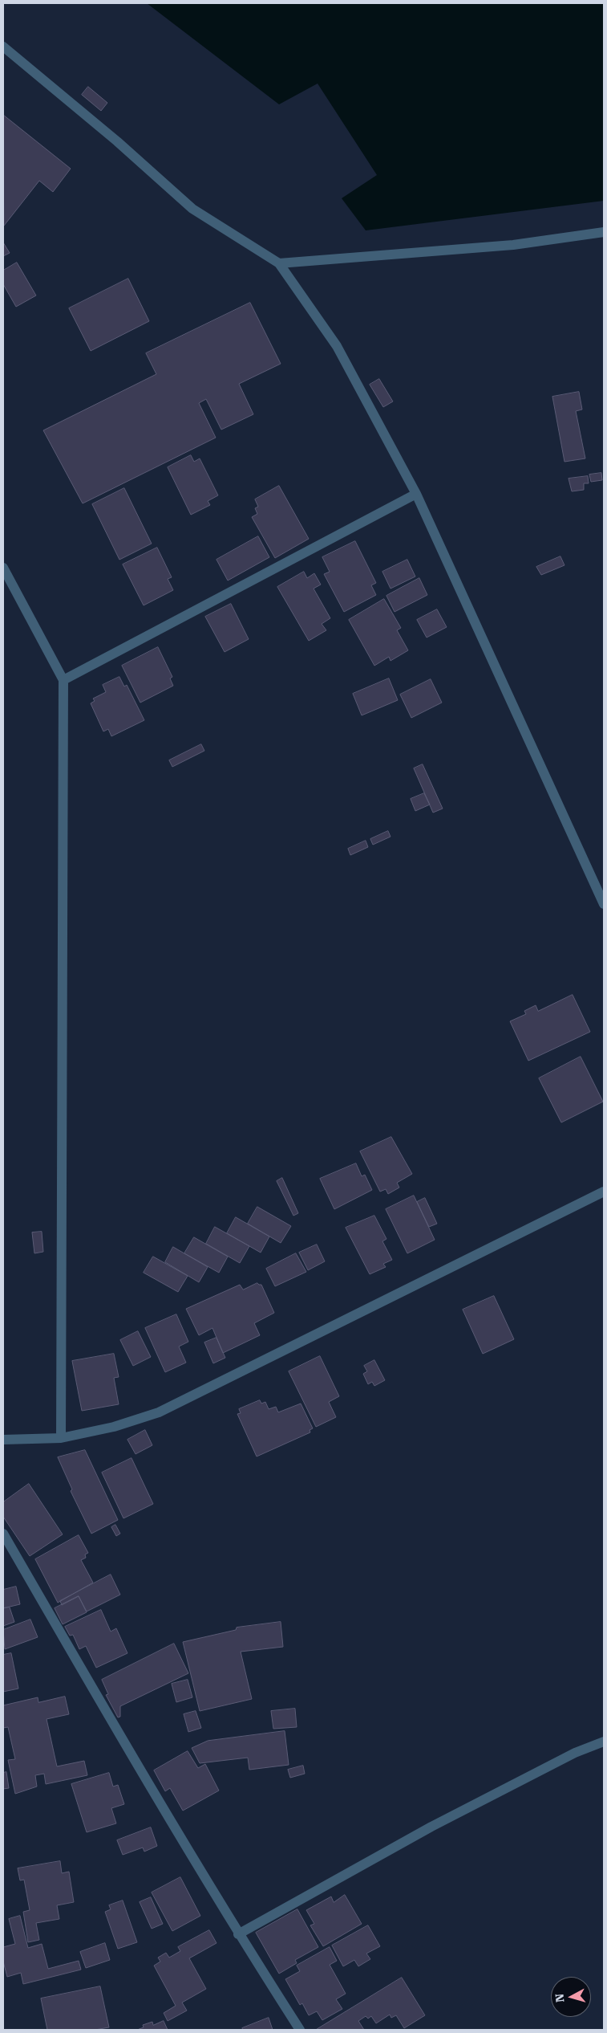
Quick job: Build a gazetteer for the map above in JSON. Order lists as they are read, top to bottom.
{
  "north": "left"
}
